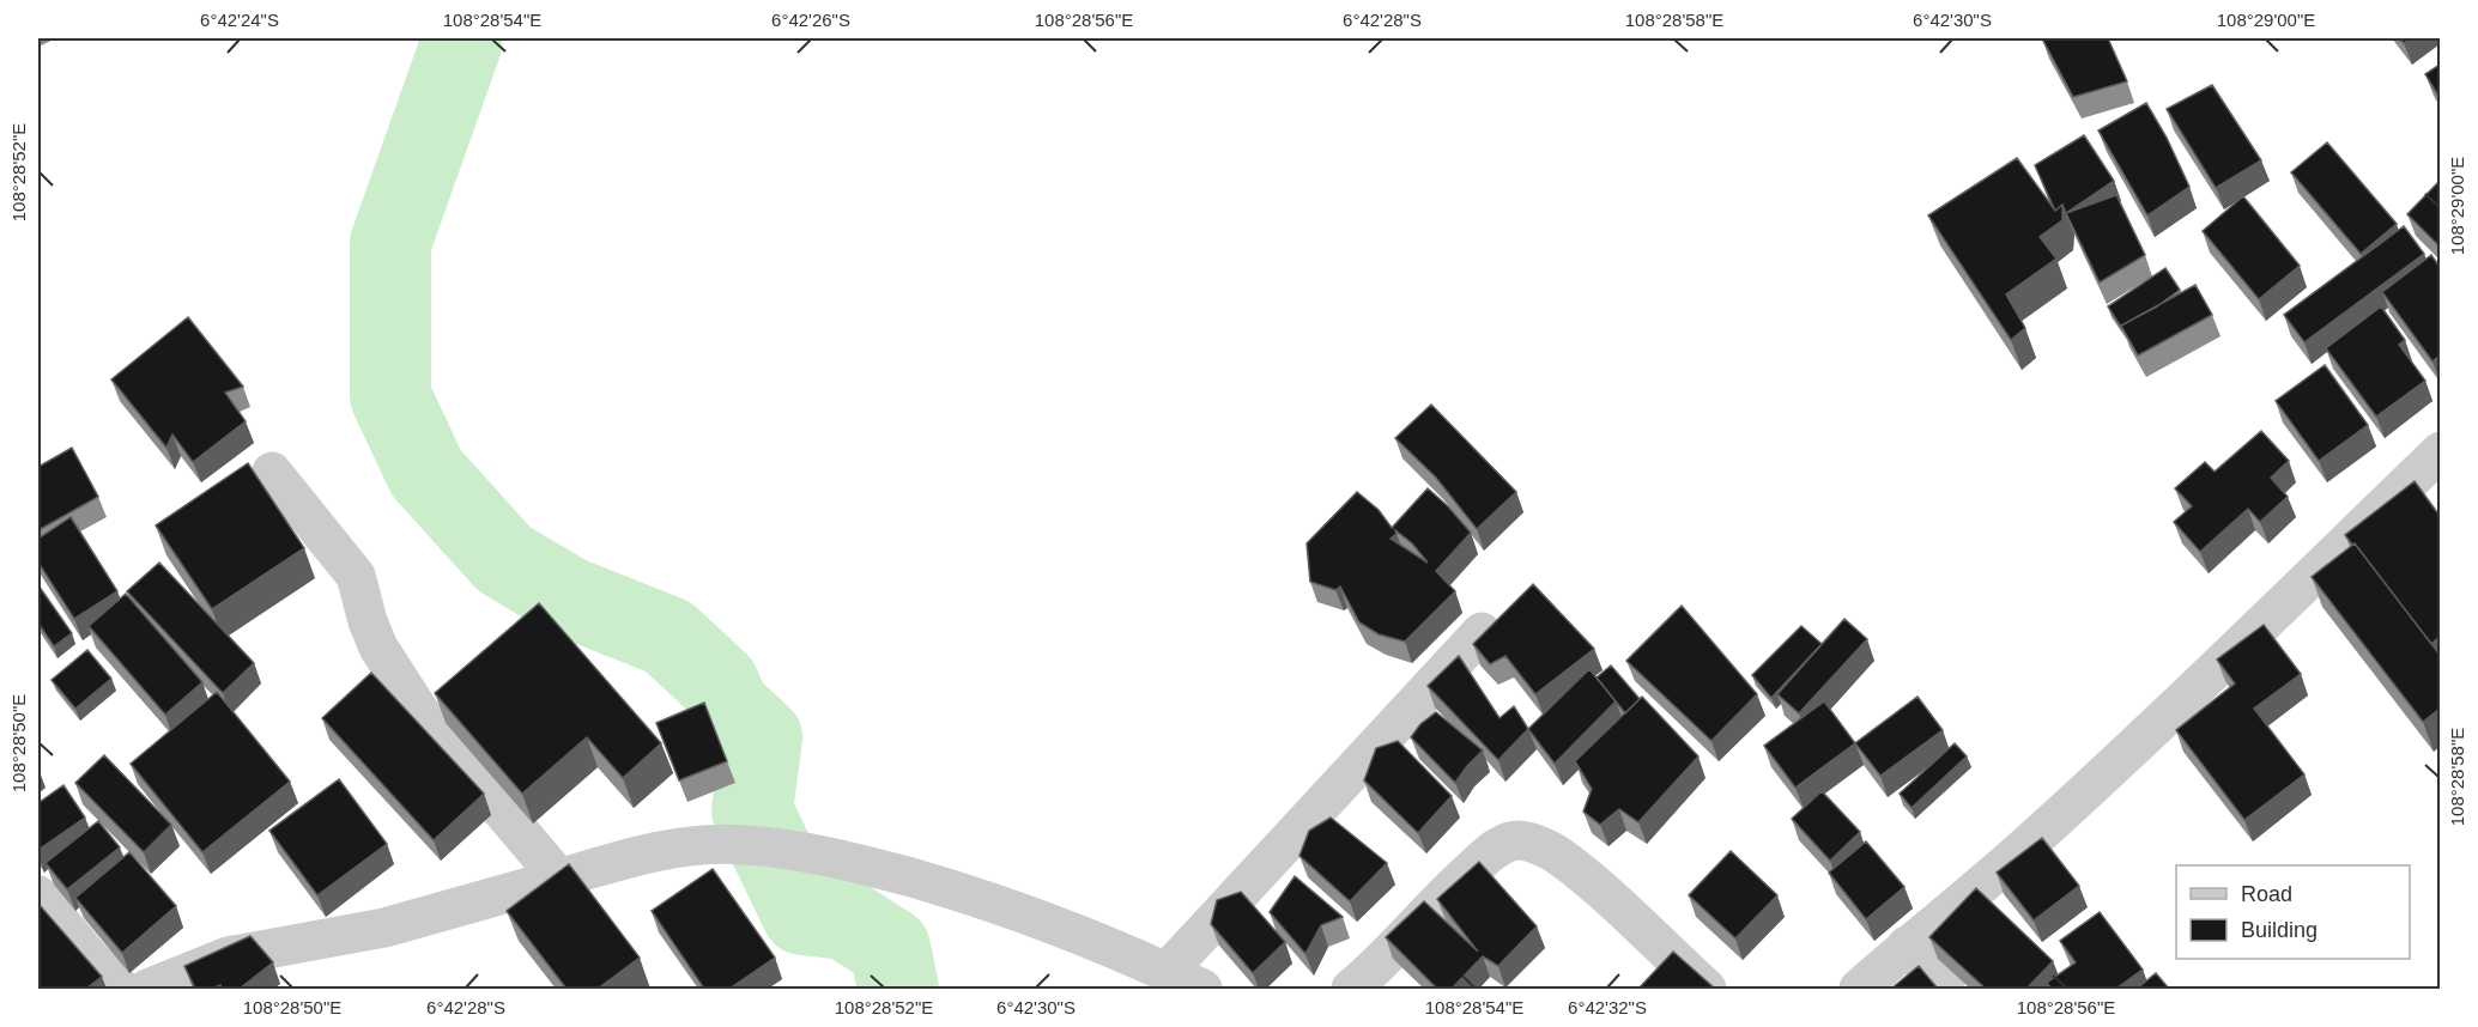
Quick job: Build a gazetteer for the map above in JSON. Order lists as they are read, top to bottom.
{
  "legend": ["Road", "Building"],
  "coordinates": [
    "6°42'24\"S",
    "108°28'54\"E",
    "6°42'26\"S",
    "108°28'56\"E",
    "6°42'28\"S",
    "108°28'58\"E",
    "6°42'30\"S",
    "108°29'00\"E",
    "108°28'52\"E",
    "108°28'50\"E",
    "6°42'32\"S"
  ]
}
